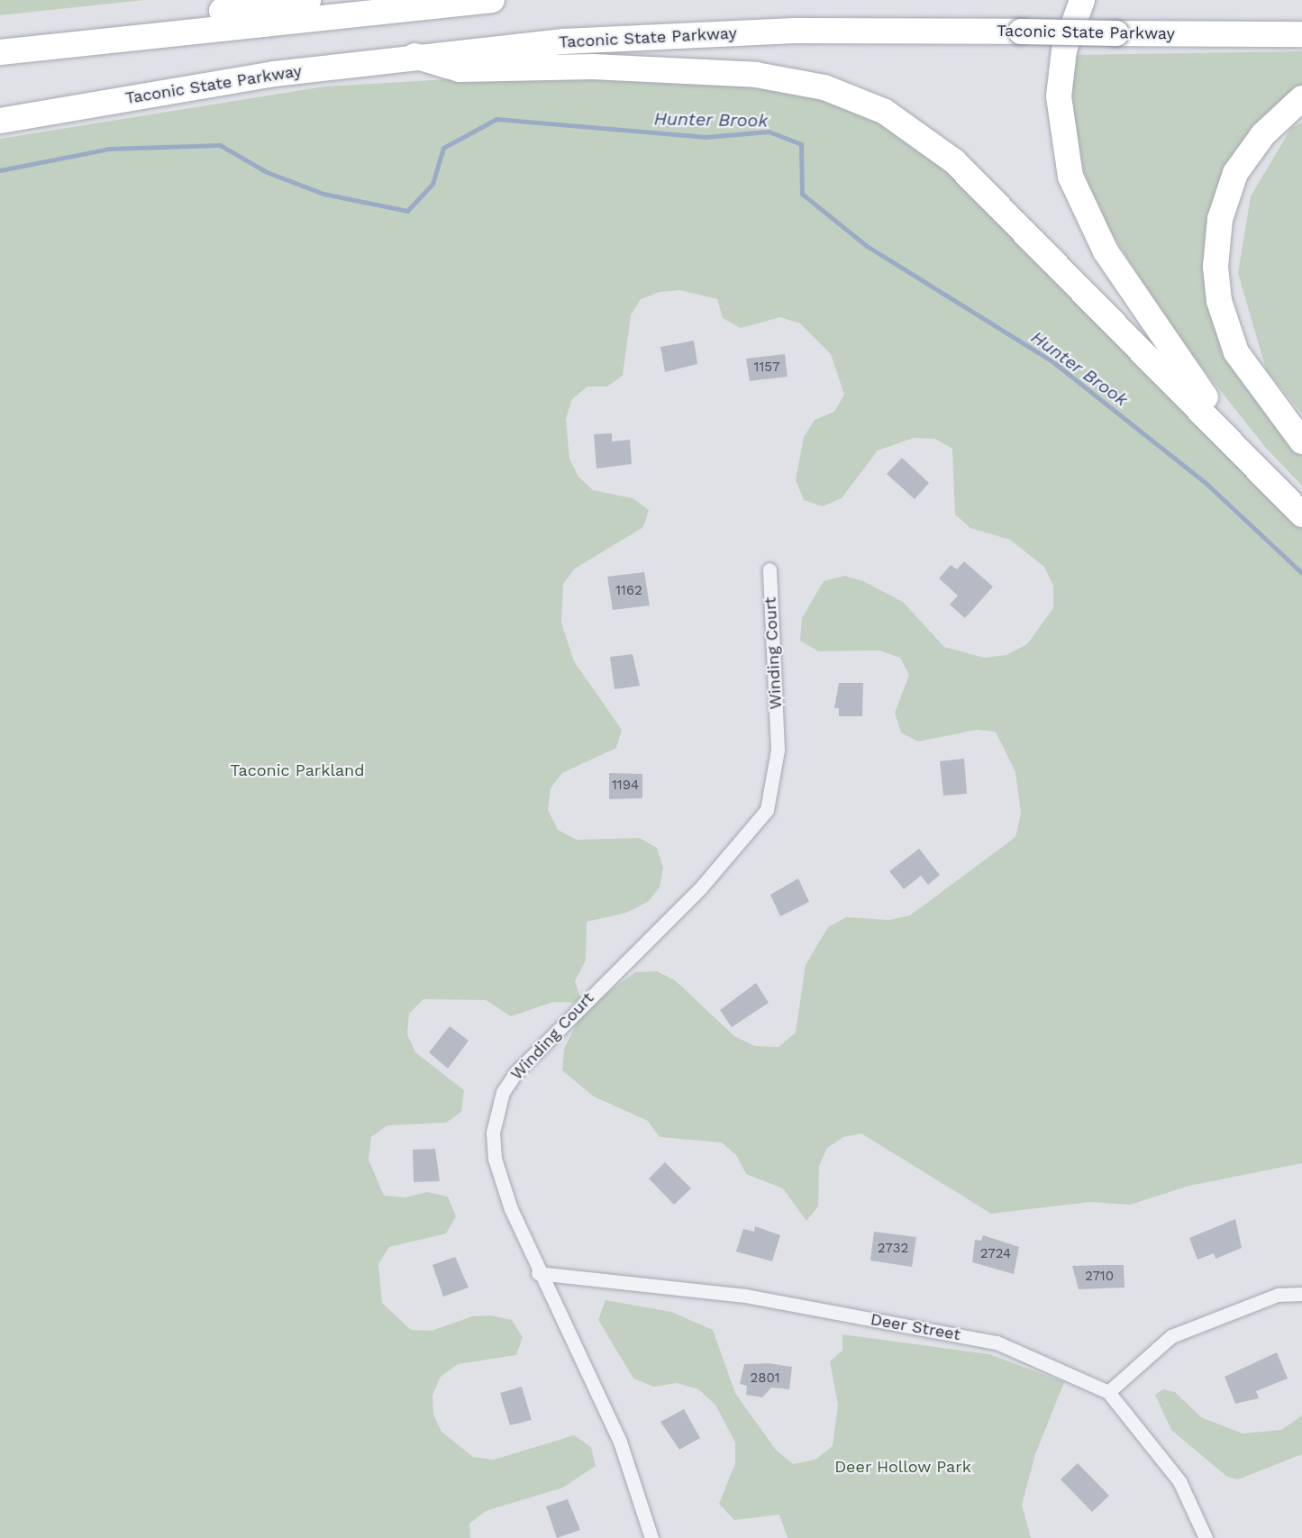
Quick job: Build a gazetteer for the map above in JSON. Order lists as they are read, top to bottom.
{
  "streets": {
    "highway": ["Taconic State Parkway"],
    "street": ["Winding Court", "Deer Street"]
  },
  "crossings": [
    ["Winding Court", "Deer Street"]
  ],
  "water": ["Hunter Brook"],
  "parks": ["Taconic Parkland", "Deer Hollow Park"],
  "house_numbers": [
    "1157",
    "1162",
    "1194",
    "2732",
    "2724",
    "2710",
    "2801"
  ]
}
